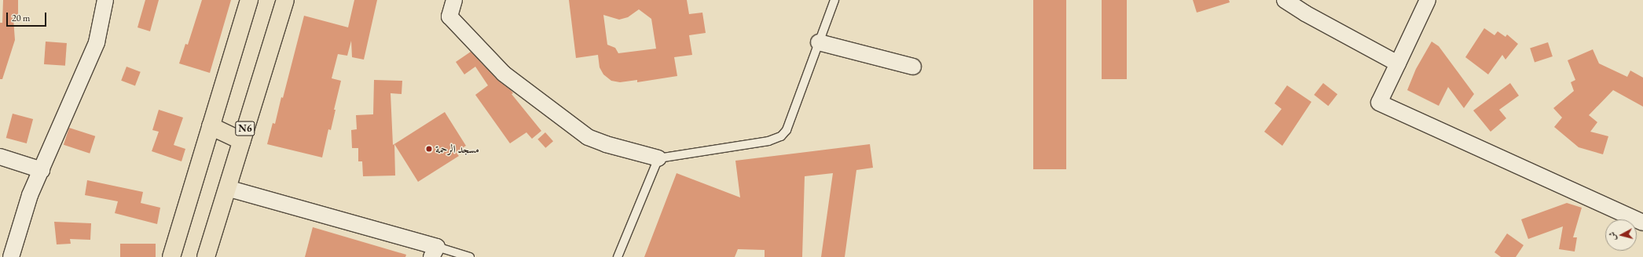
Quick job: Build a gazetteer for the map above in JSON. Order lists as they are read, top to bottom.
{
  "streets": {
    "main road": ["N6"]
  },
  "places": ["مسجد الرحمة"],
  "scale_bar": "20 m",
  "north": "left"
}
